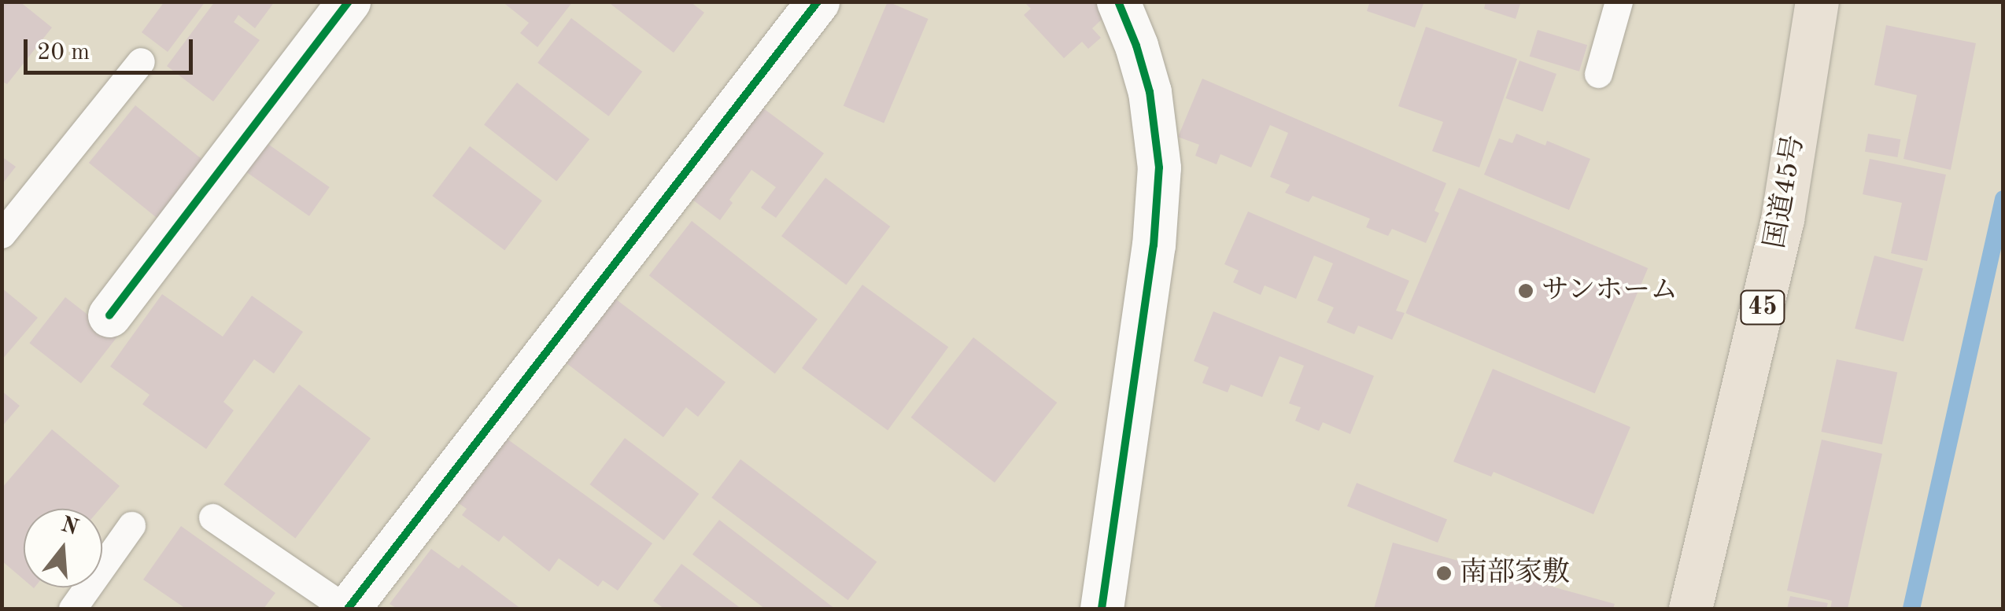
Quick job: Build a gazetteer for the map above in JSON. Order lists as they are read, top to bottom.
{
  "streets": {
    "highway": ["国道45号", "45"]
  },
  "places": ["サンホーム", "南部家敷"],
  "scale_bar": "20 m",
  "north": "top"
}
